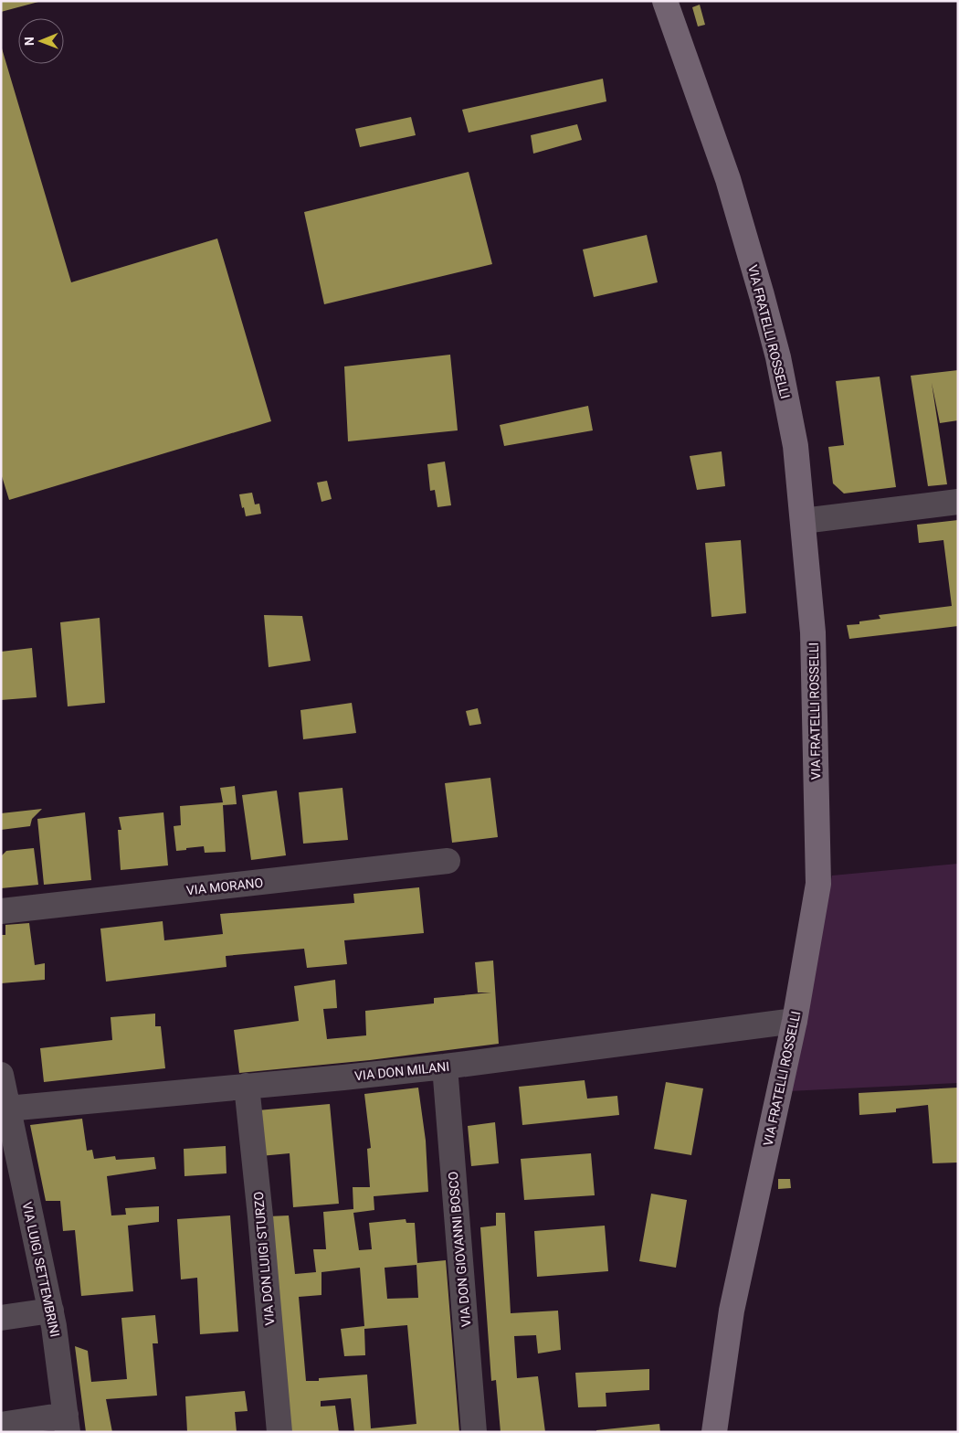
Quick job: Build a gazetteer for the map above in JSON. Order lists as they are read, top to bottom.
{
  "streets": {
    "main road": ["VIA FRATELLI ROSSELLI"],
    "street": [
      "VIA MORANO",
      "VIA DON MILANI",
      "VIA DON GIOVANNI BOSCO",
      "VIA DON LUIGI STURZO",
      "VIA LUIGI SETTEMBRINI"
    ]
  },
  "crossings": [
    ["VIA FRATELLI ROSSELLI", "VIA DON MILANI"],
    ["VIA DON MILANI", "VIA DON GIOVANNI BOSCO"],
    ["VIA DON MILANI", "VIA DON LUIGI STURZO"],
    ["VIA DON MILANI", "VIA LUIGI SETTEMBRINI"]
  ],
  "north": "left"
}
